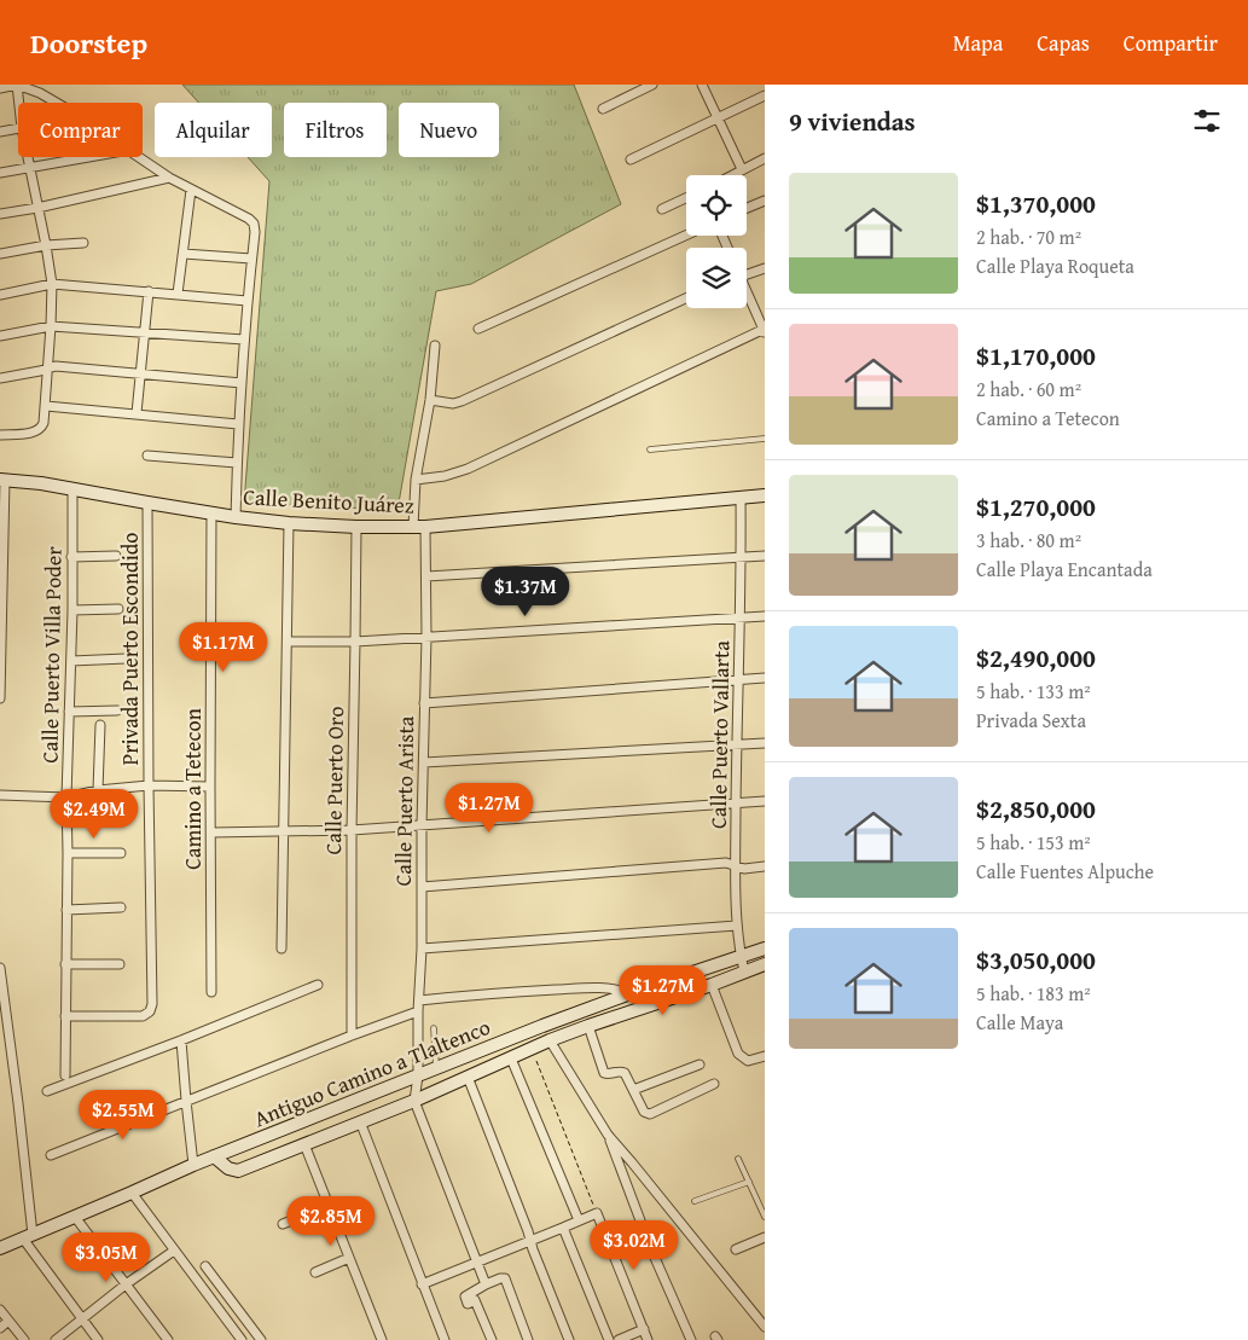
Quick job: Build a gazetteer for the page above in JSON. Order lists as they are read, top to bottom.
{
  "streets": {
    "street": [
      "Calle Benito Juárez",
      "Privada Puerto Escondido",
      "Calle Puerto Villa Poder",
      "Calle Puerto Vallarta",
      "Calle Puerto Oro",
      "Camino a Tetecon",
      "Calle Puerto Arista",
      "Antiguo Camino a Tlaltenco"
    ]
  },
  "crossings": [
    ["Calle Benito Juárez", "Privada Puerto Escondido"],
    ["Calle Benito Juárez", "Calle Puerto Villa Poder"],
    ["Calle Benito Juárez", "Calle Puerto Vallarta"],
    ["Calle Benito Juárez", "Calle Puerto Oro"],
    ["Calle Benito Juárez", "Camino a Tetecon"],
    ["Calle Benito Juárez", "Calle Puerto Arista"],
    ["Privada Puerto Escondido", "Calle Puerto Villa Poder"],
    ["Calle Puerto Vallarta", "Antiguo Camino a Tlaltenco"],
    ["Calle Puerto Arista", "Antiguo Camino a Tlaltenco"]
  ],
  "page": {
    "header": "Doorstep",
    "nav": ["Mapa", "Capas", "Compartir"],
    "heading": "9 viviendas",
    "chip": [
      "Comprar",
      "Alquilar",
      "Filtros",
      "Nuevo"
    ],
    "list": [
      {
        "name": "$1,370,000",
        "note": "2 hab. · 70 m² · Calle Playa Roqueta"
      },
      {
        "name": "$1,170,000",
        "note": "2 hab. · 60 m² · Camino a Tetecon"
      },
      {
        "name": "$1,270,000",
        "note": "3 hab. · 80 m² · Calle Playa Encantada"
      },
      {
        "name": "$2,490,000",
        "note": "5 hab. · 133 m² · Privada Sexta"
      },
      {
        "name": "$2,850,000",
        "note": "5 hab. · 153 m² · Calle Fuentes Alpuche"
      },
      {
        "name": "$3,050,000",
        "note": "5 hab. · 183 m² · Calle Maya"
      }
    ],
    "price": [
      "$1.37M",
      "$1.17M",
      "$1.27M",
      "$2.49M",
      "$1.27M",
      "$2.55M",
      "$2.85M",
      "$3.02M",
      "$3.05M"
    ]
  }
}
